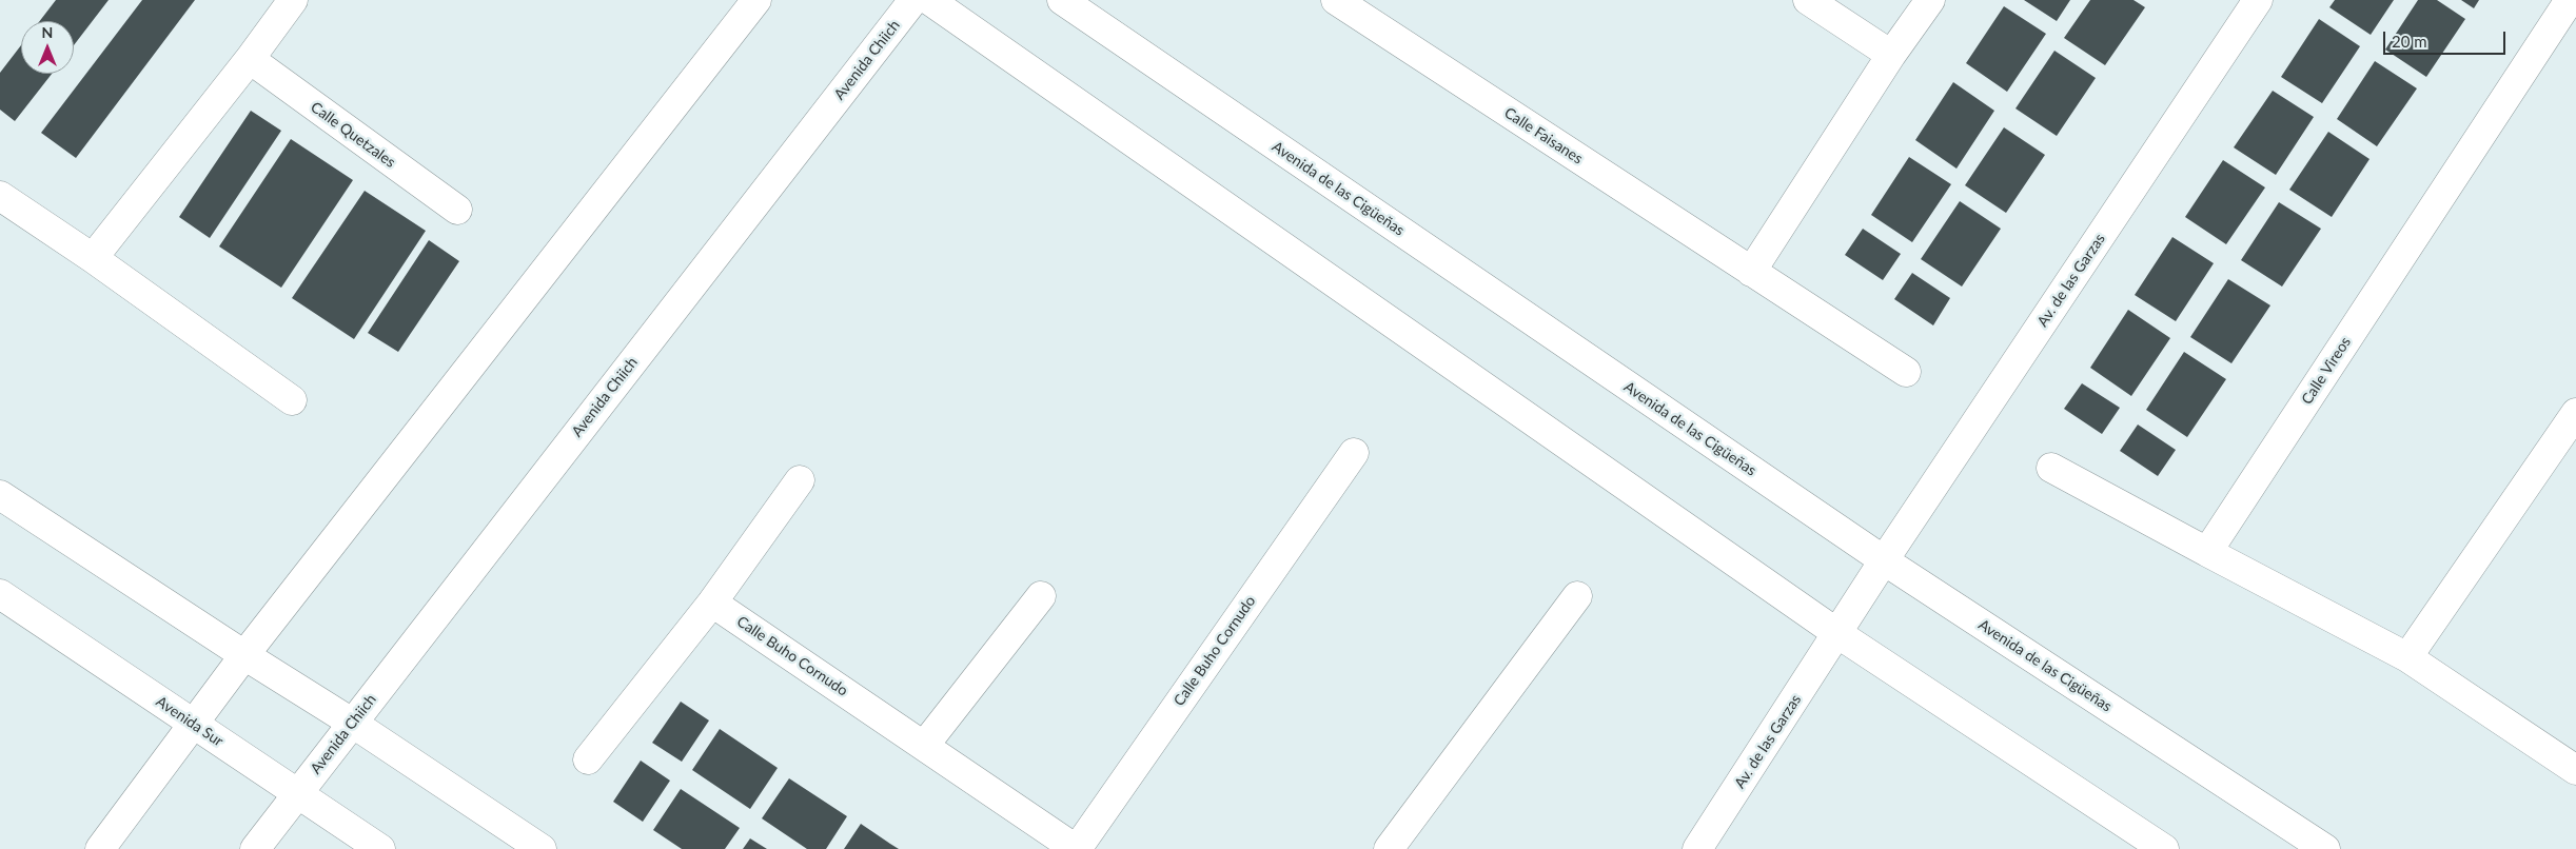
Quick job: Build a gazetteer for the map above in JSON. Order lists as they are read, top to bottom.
{
  "streets": {
    "street": [
      "Avenida Chiich",
      "Calle Quetzales",
      "Calle Faisanes",
      "Avenida de las Cigüeñas",
      "Av. de las Garzas",
      "Calle Vireos",
      "Calle Buho Cornudo",
      "Avenida Sur"
    ]
  },
  "crossings": [
    ["Avenida Chiich", "Avenida Sur"],
    ["Avenida de las Cigüeñas", "Av. de las Garzas"]
  ],
  "scale_bar": "20 m",
  "north": "top"
}
